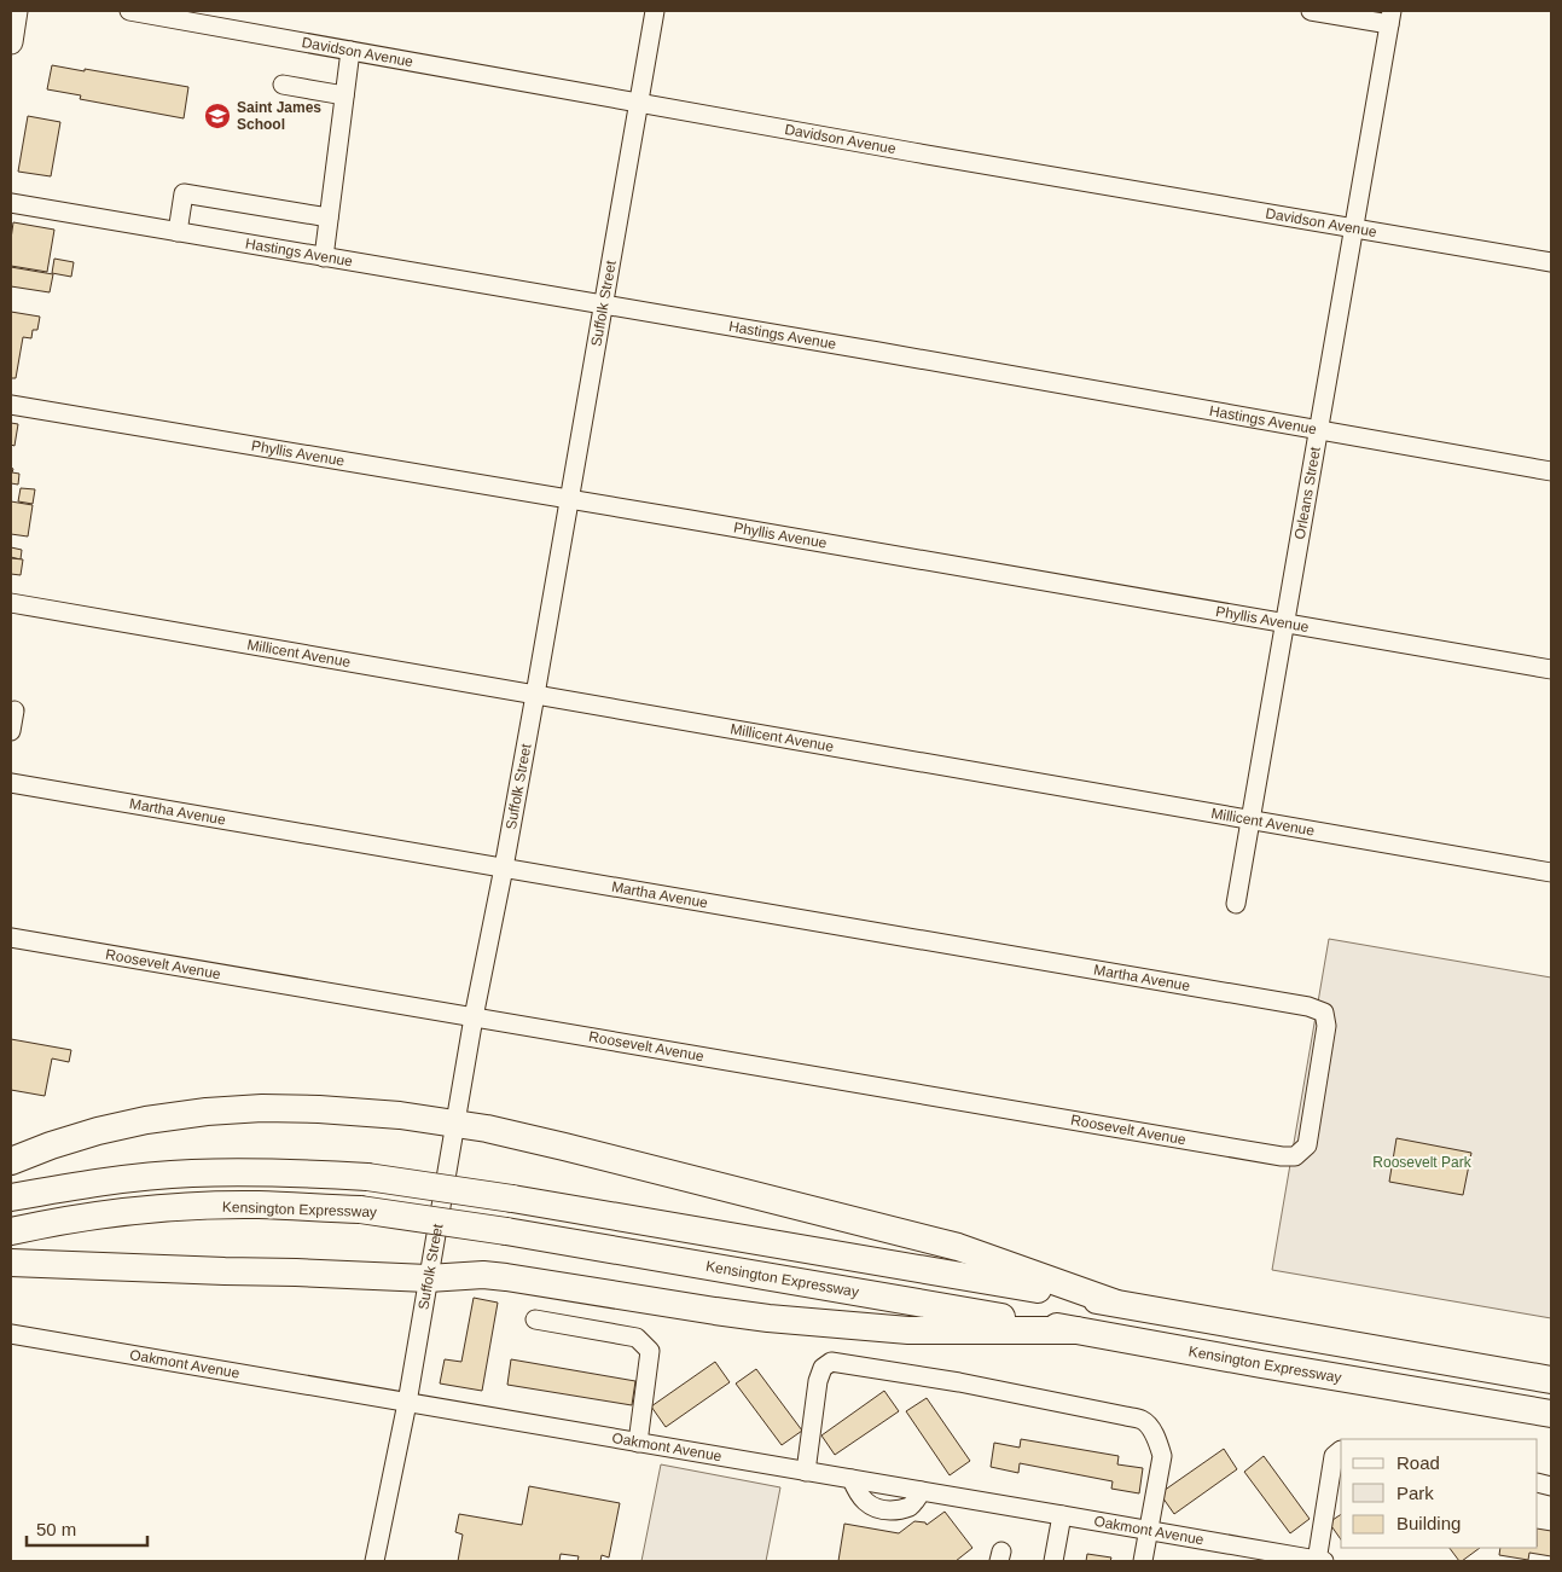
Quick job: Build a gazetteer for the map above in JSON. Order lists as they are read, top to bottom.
{
  "streets": {
    "highway": ["Kensington Expressway"],
    "street": [
      "Davidson Avenue",
      "Hastings Avenue",
      "Suffolk Street",
      "Phyllis Avenue",
      "Orleans Street",
      "Millicent Avenue",
      "Martha Avenue",
      "Roosevelt Avenue",
      "Oakmont Avenue"
    ]
  },
  "crossings": [
    ["Davidson Avenue", "Suffolk Street"],
    ["Davidson Avenue", "Orleans Street"],
    ["Hastings Avenue", "Suffolk Street"],
    ["Hastings Avenue", "Orleans Street"],
    ["Suffolk Street", "Phyllis Avenue"],
    ["Suffolk Street", "Millicent Avenue"],
    ["Suffolk Street", "Martha Avenue"],
    ["Suffolk Street", "Roosevelt Avenue"],
    ["Suffolk Street", "Oakmont Avenue"],
    ["Phyllis Avenue", "Orleans Street"],
    ["Orleans Street", "Millicent Avenue"],
    ["Martha Avenue", "Roosevelt Avenue"]
  ],
  "parks": ["Roosevelt Park"],
  "places": {
    "school or university": ["Saint James School"]
  },
  "legend": ["Road", "Park", "Building"],
  "scale_bar": "50 m"
}
